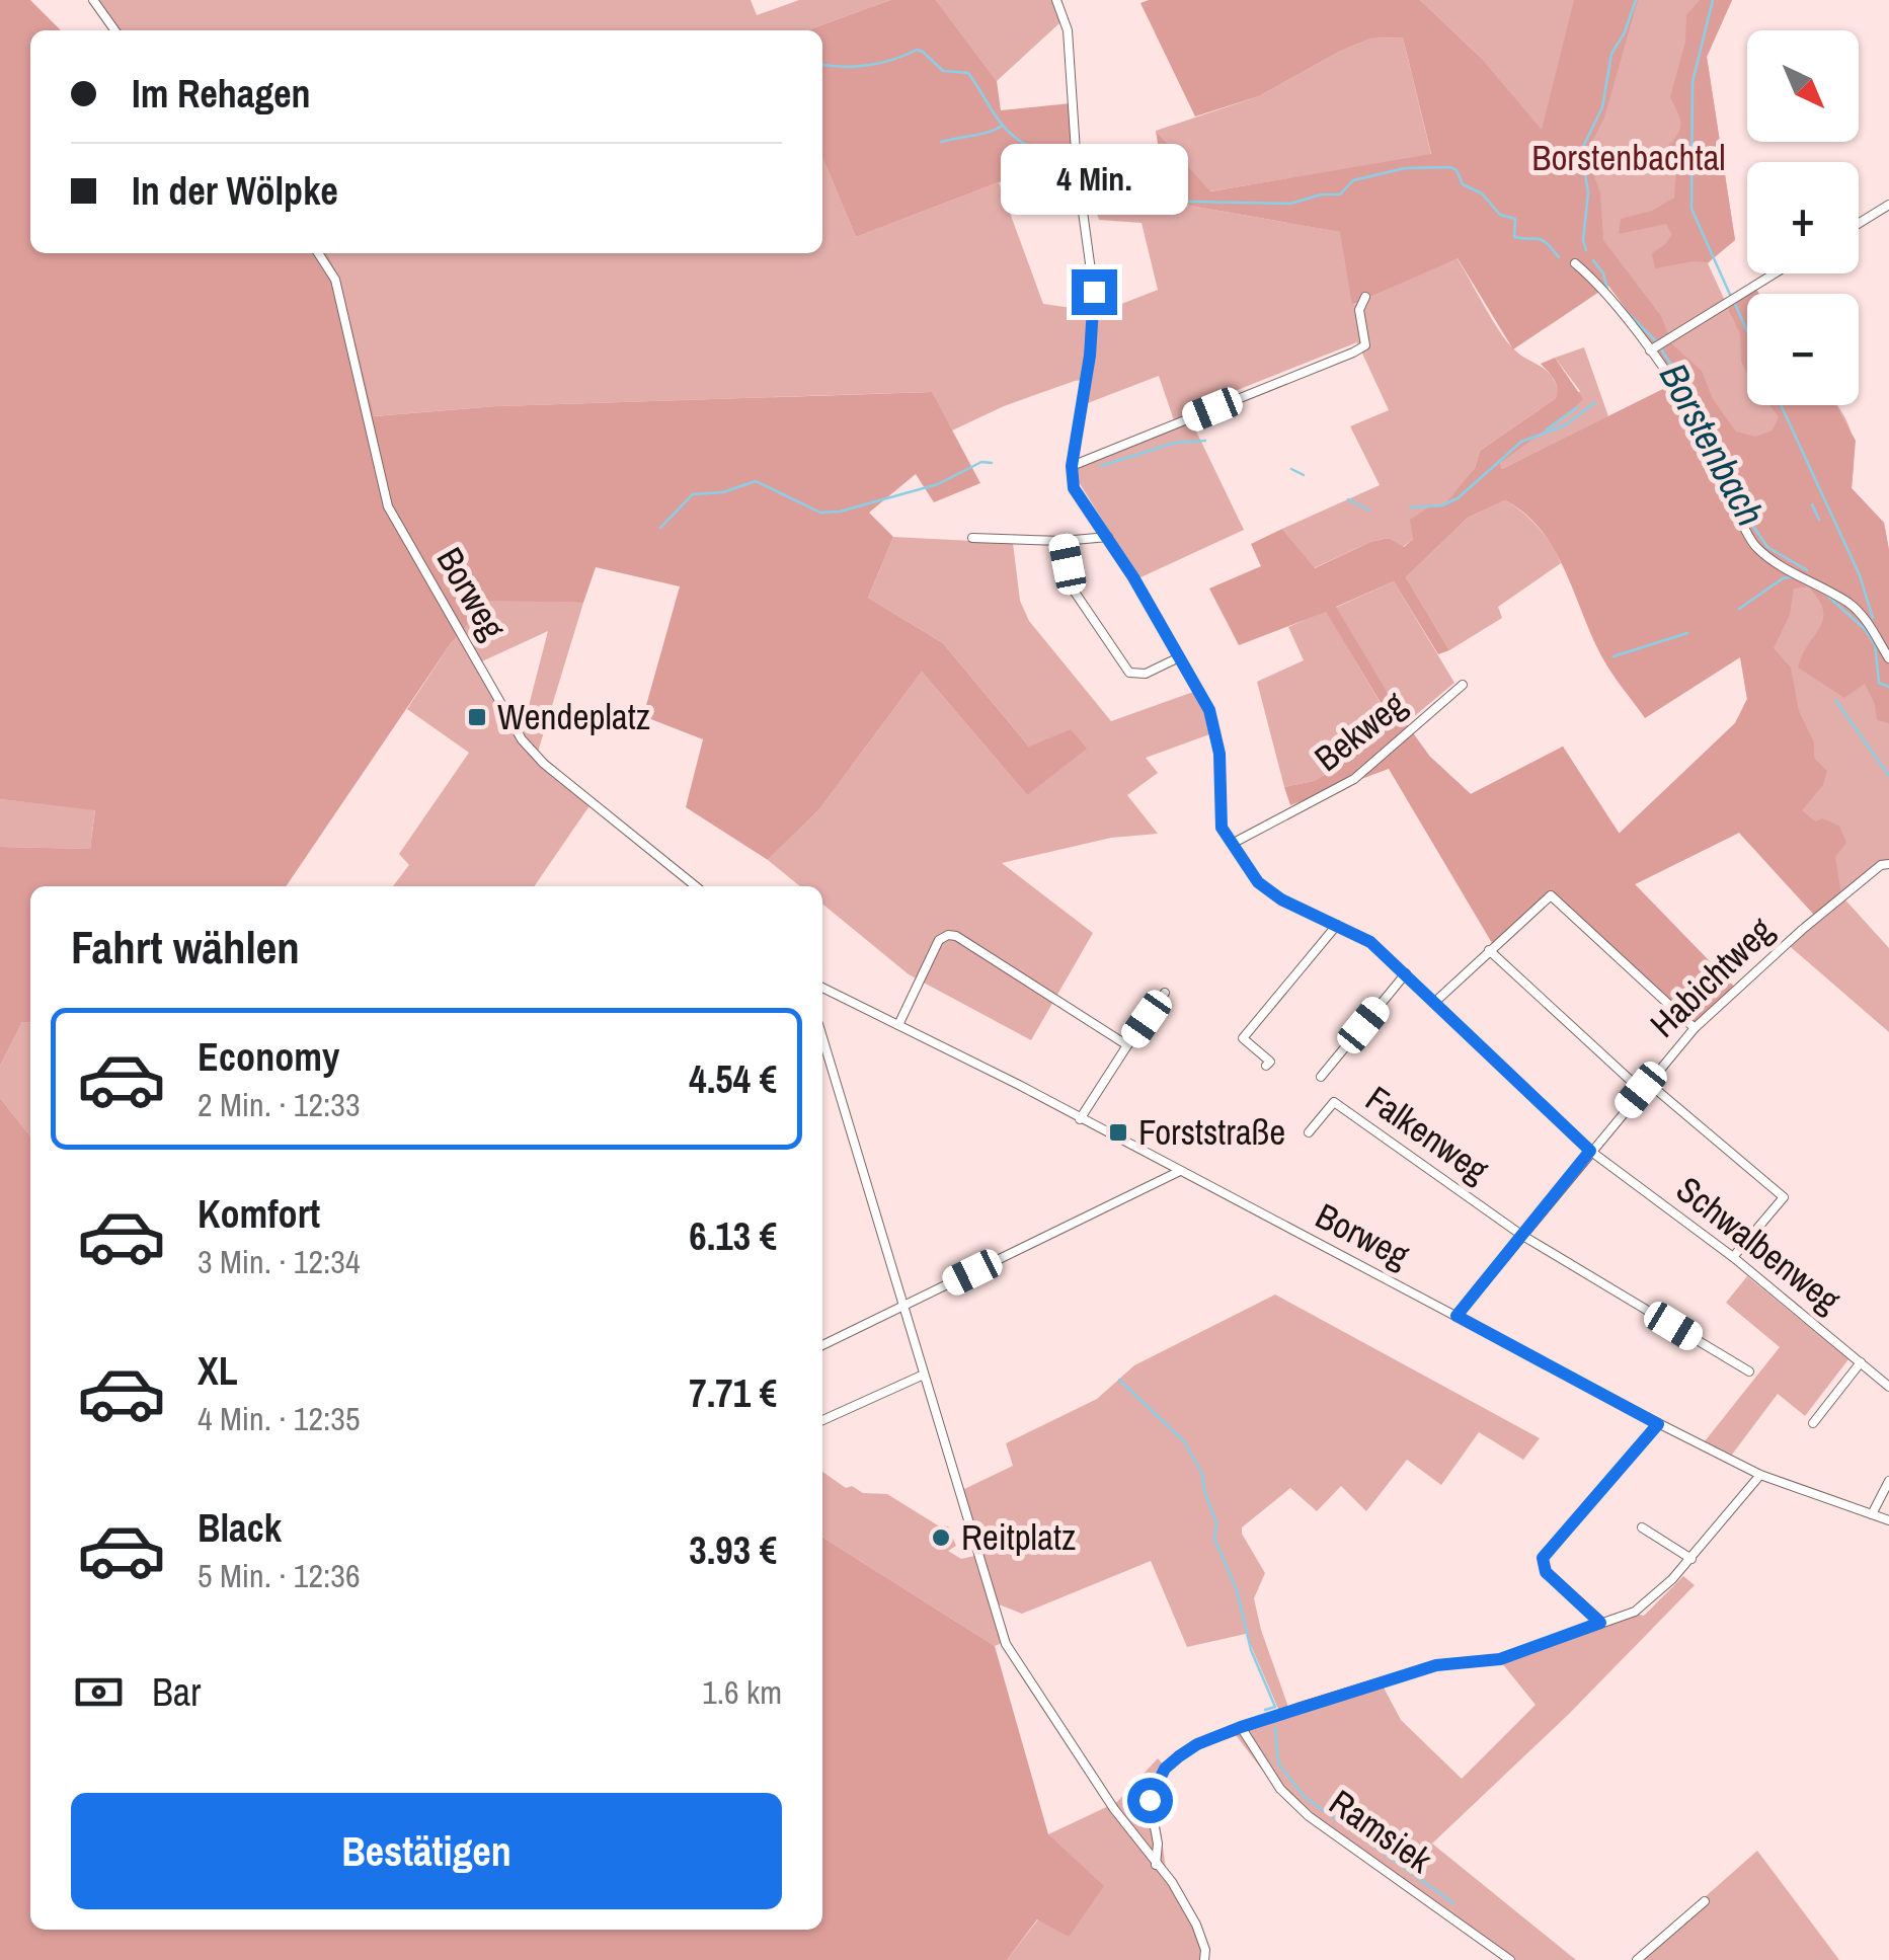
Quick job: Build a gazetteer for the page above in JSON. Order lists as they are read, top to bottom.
{
  "streets": {
    "street": [
      "Borweg",
      "Bekweg",
      "Habichtweg",
      "Falkenweg",
      "Schwalbenweg",
      "Ramsiek"
    ]
  },
  "crossings": [
    ["Borweg", "Habichtweg"],
    ["Bekweg", "Schwalbenweg"],
    ["Habichtweg", "Falkenweg"],
    ["Habichtweg", "Schwalbenweg"]
  ],
  "water": ["Borstenbach"],
  "parks": ["Borstenbachtal"],
  "places": {
    "transit": ["Wendeplatz", "Forststraße"],
    "other": ["Reitplatz"]
  },
  "north": "bottom right",
  "page": {
    "map_buttons": ["+", "−"],
    "banner": ["Im Rehagen", "In der Wölpke"],
    "bubble": "4 Min.",
    "heading": "Fahrt wählen",
    "list": [
      {
        "name": "Economy",
        "note": "2 Min. · 12:33",
        "value": "4.54 €"
      },
      {
        "name": "Komfort",
        "note": "3 Min. · 12:34",
        "value": "6.13 €"
      },
      {
        "name": "XL",
        "note": "4 Min. · 12:35",
        "value": "7.71 €"
      },
      {
        "name": "Black",
        "note": "5 Min. · 12:36",
        "value": "3.93 €"
      }
    ],
    "pay": ["Bar", "1.6 km"],
    "buttons": "Bestätigen"
  }
}
